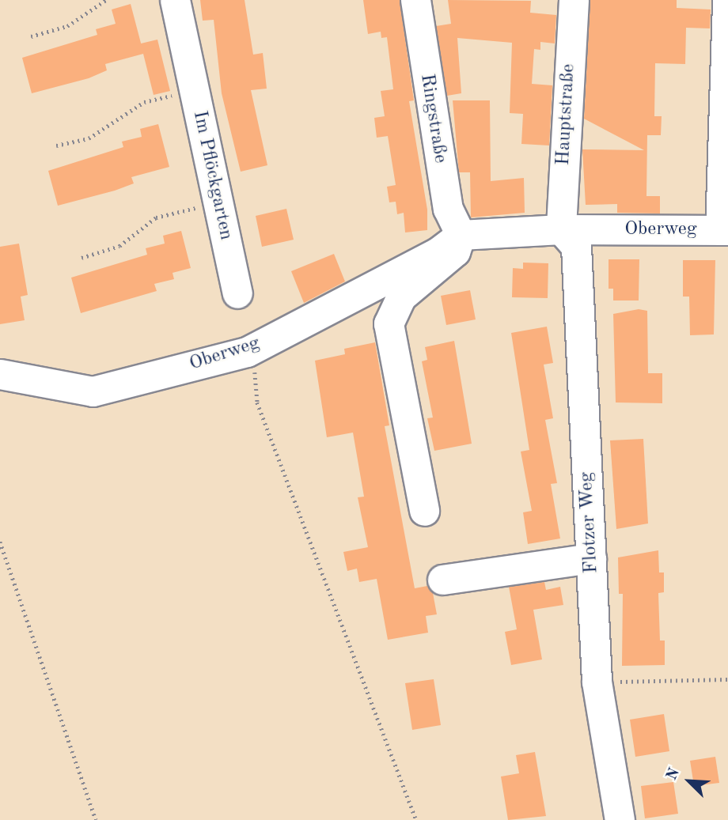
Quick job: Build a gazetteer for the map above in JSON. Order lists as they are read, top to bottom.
{
  "streets": {
    "street": [
      "Hauptstraße",
      "Ringstraße",
      "Im Pflöckgarten",
      "Oberweg",
      "Flotzer Weg"
    ]
  },
  "crossings": [
    ["Hauptstraße", "Oberweg"],
    ["Hauptstraße", "Flotzer Weg"],
    ["Ringstraße", "Oberweg"],
    ["Oberweg", "Flotzer Weg"]
  ],
  "north": "top left"
}
